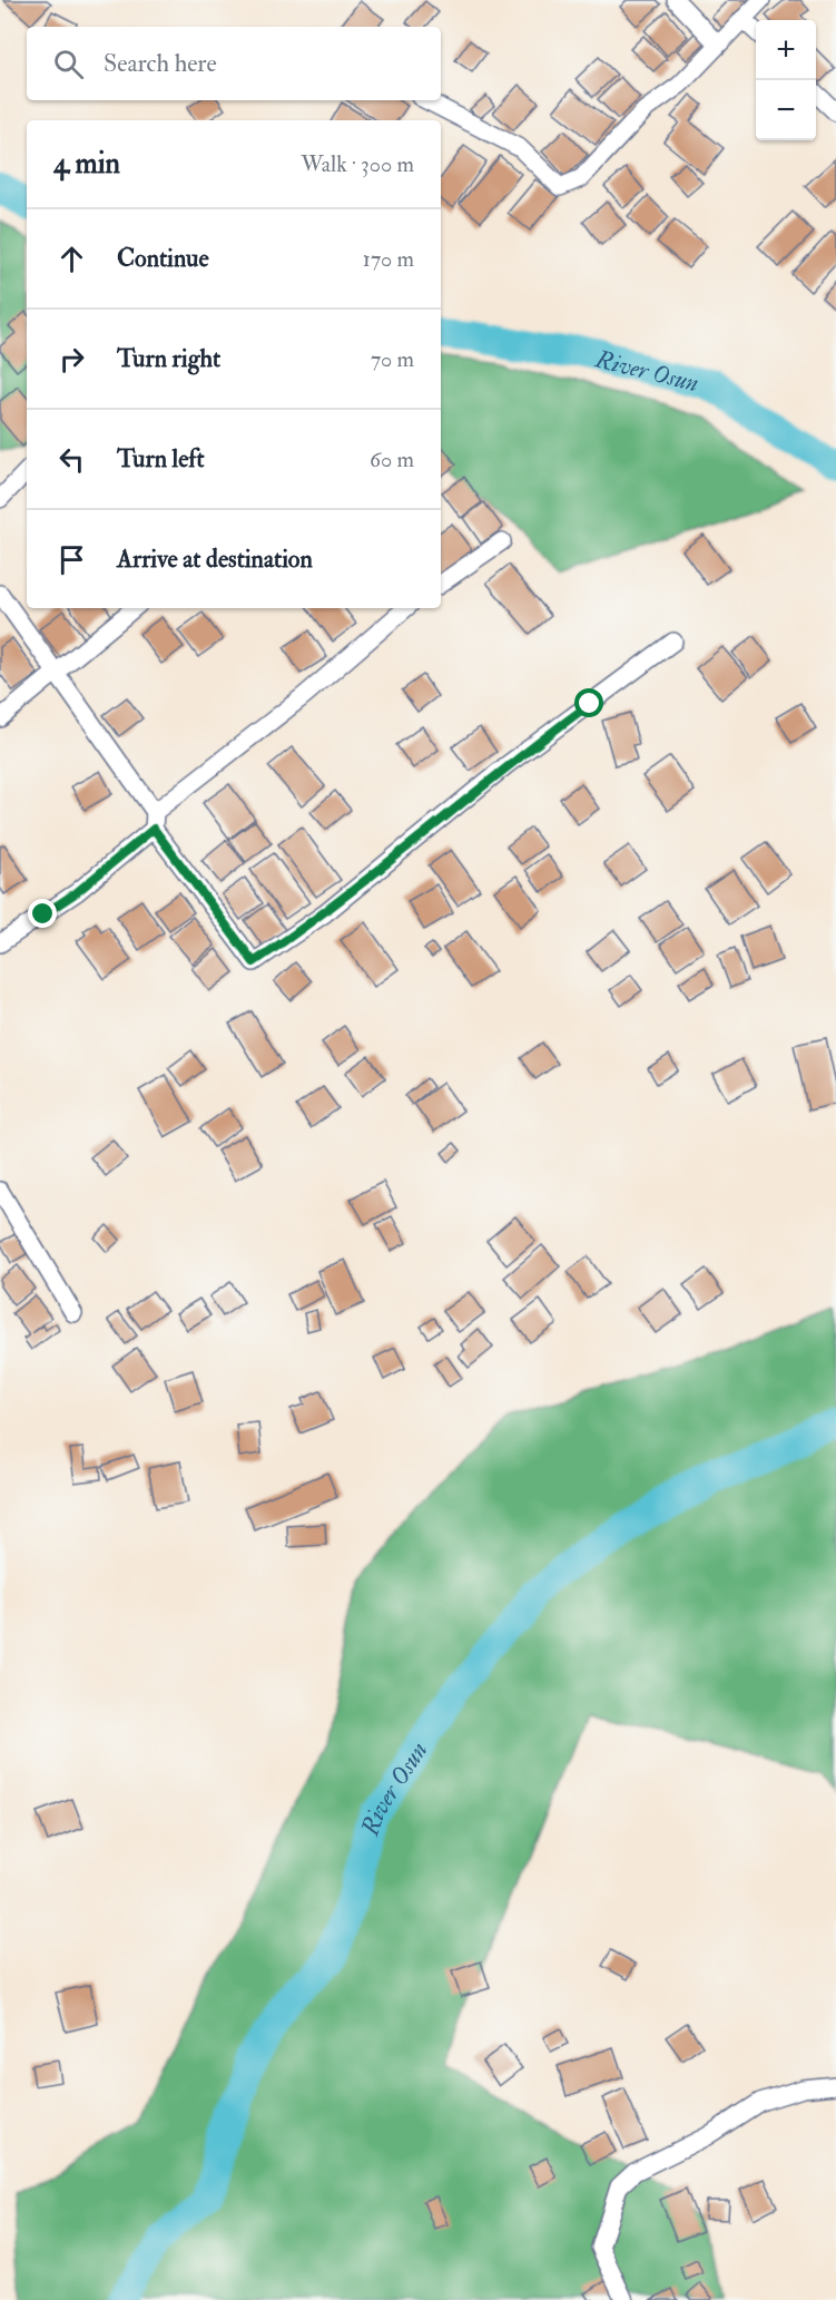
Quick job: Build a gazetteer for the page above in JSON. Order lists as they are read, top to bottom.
{
  "water": ["River Osun"],
  "page": {
    "map_buttons": ["+", "−"],
    "search": "Search here",
    "heading": ["4 min", "Walk · 300 m"],
    "list": [
      ["Continue", "170 m"],
      ["Turn right", "70 m"],
      ["Turn left", "60 m"],
      "Arrive at destination"
    ]
  }
}
